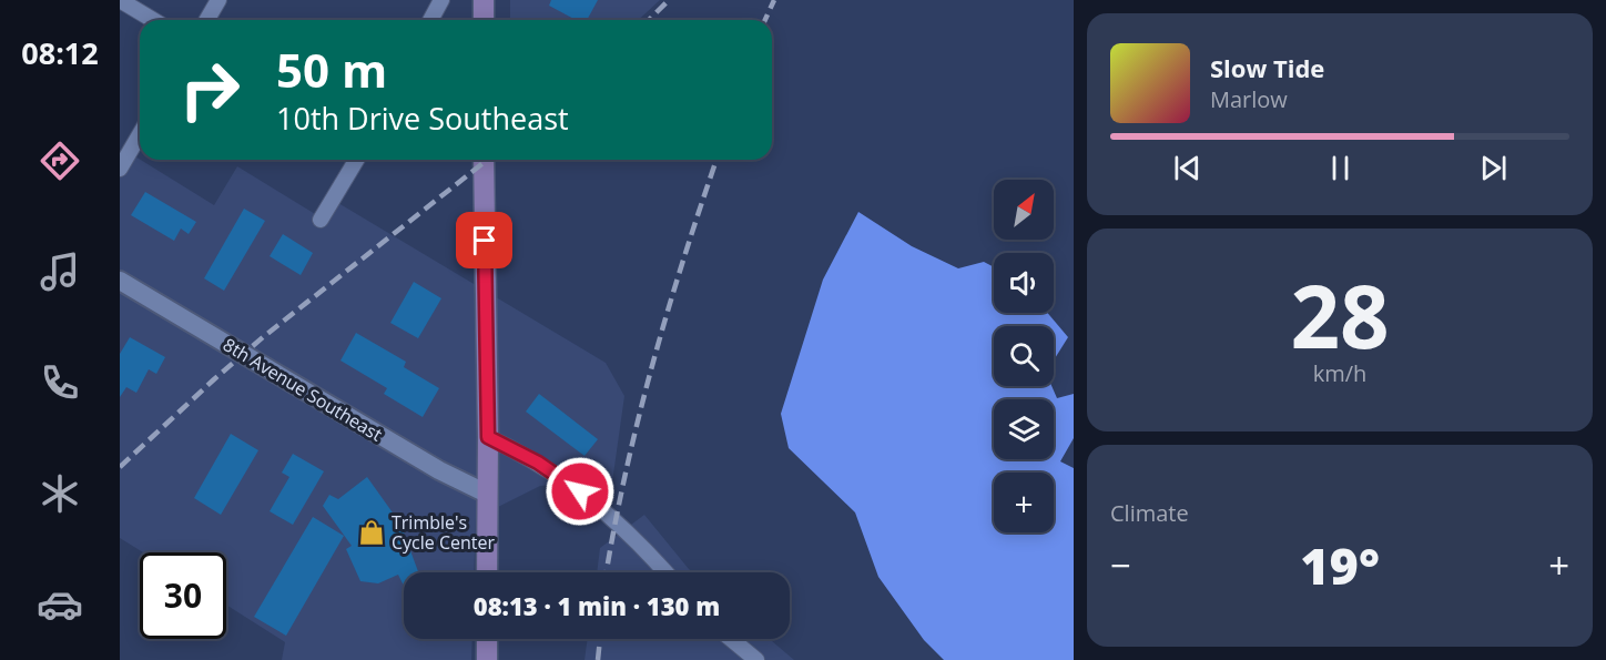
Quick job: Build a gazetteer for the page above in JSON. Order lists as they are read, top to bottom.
{
  "streets": {
    "street": ["8th Avenue Southeast"]
  },
  "places": {
    "shop": ["Trimble's Cycle Center"]
  },
  "north": "top right",
  "page": {
    "tabs": "08:12",
    "turn": ["50 m", "10th Drive Southeast"],
    "song": ["Slow Tide", "Marlow"],
    "map_buttons": "+",
    "tile": [
      ["28", "km/h"],
      "Climate"
    ],
    "heat": ["−", "19°", "+"],
    "limit": "30",
    "trip": "08:13 · 1 min · 130 m"
  }
}
